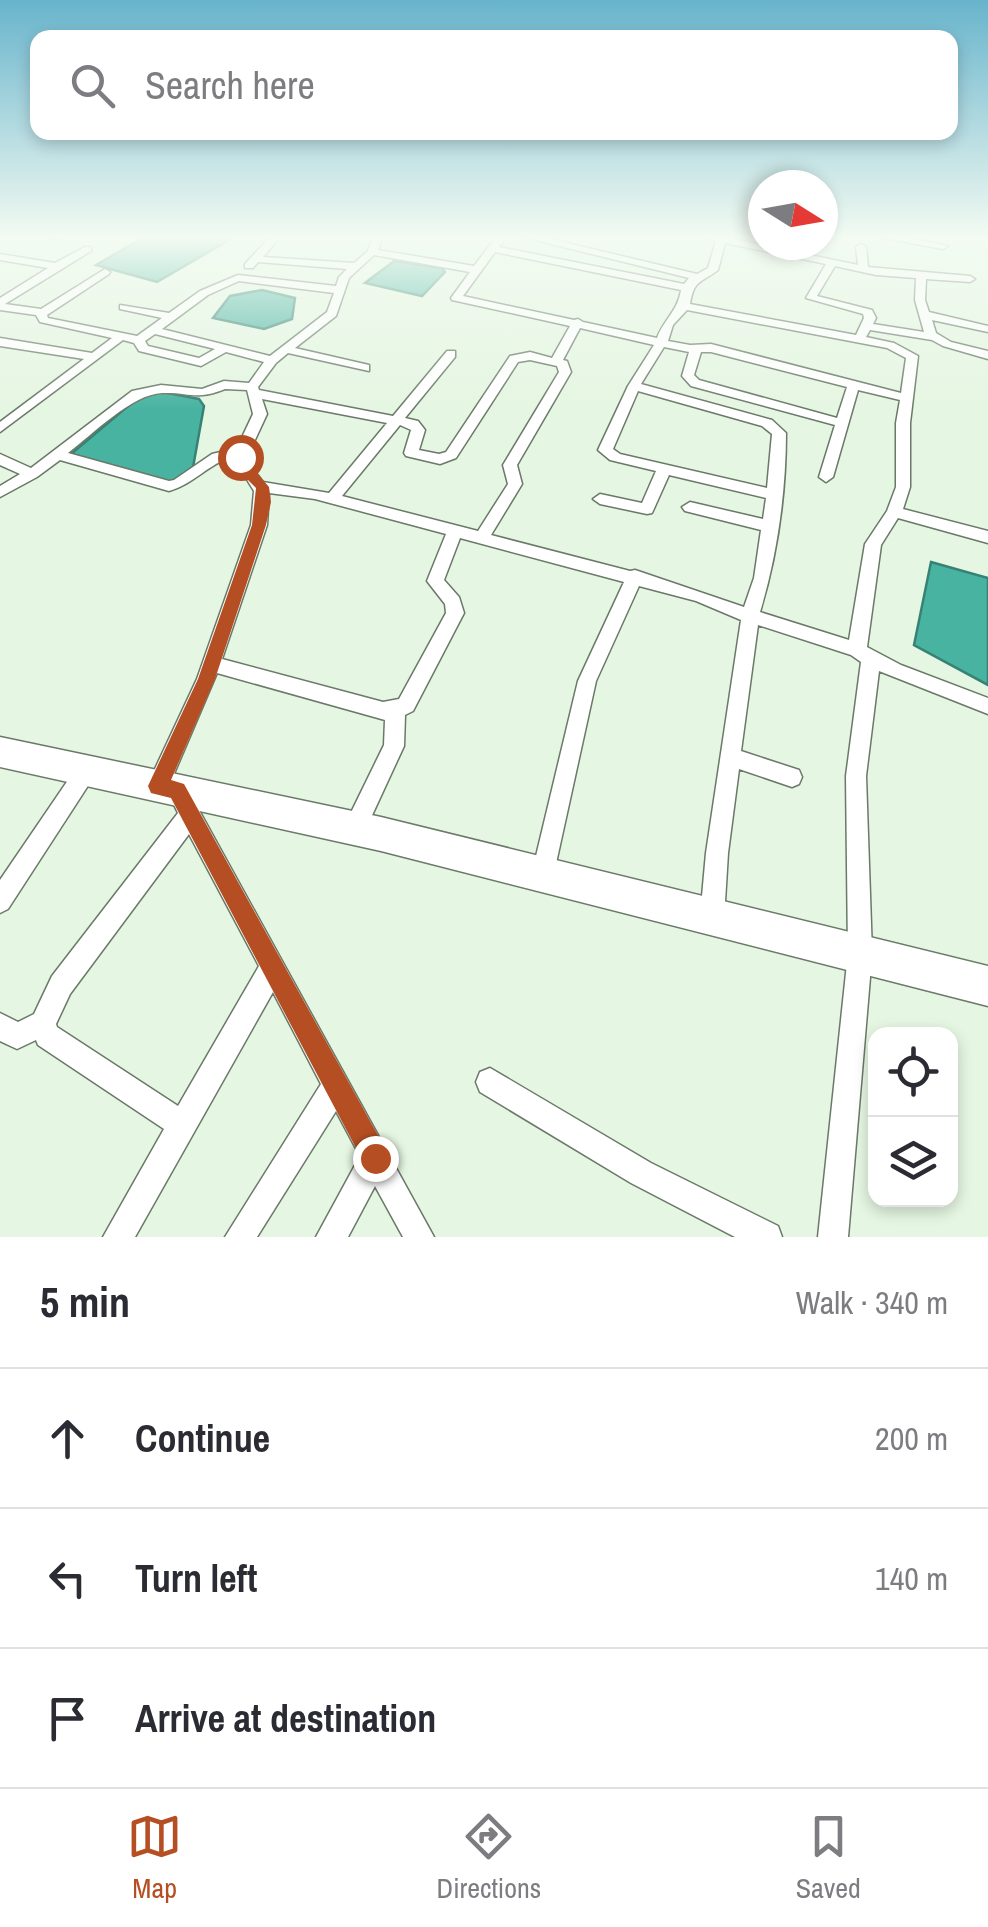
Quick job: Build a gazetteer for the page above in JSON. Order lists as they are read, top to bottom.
{
  "north": "right",
  "page": {
    "search": "Search here",
    "heading": ["5 min", "Walk · 340 m"],
    "list": [
      ["Continue", "200 m"],
      ["Turn left", "140 m"],
      "Arrive at destination"
    ],
    "nav": ["Map", "Directions", "Saved"]
  }
}
